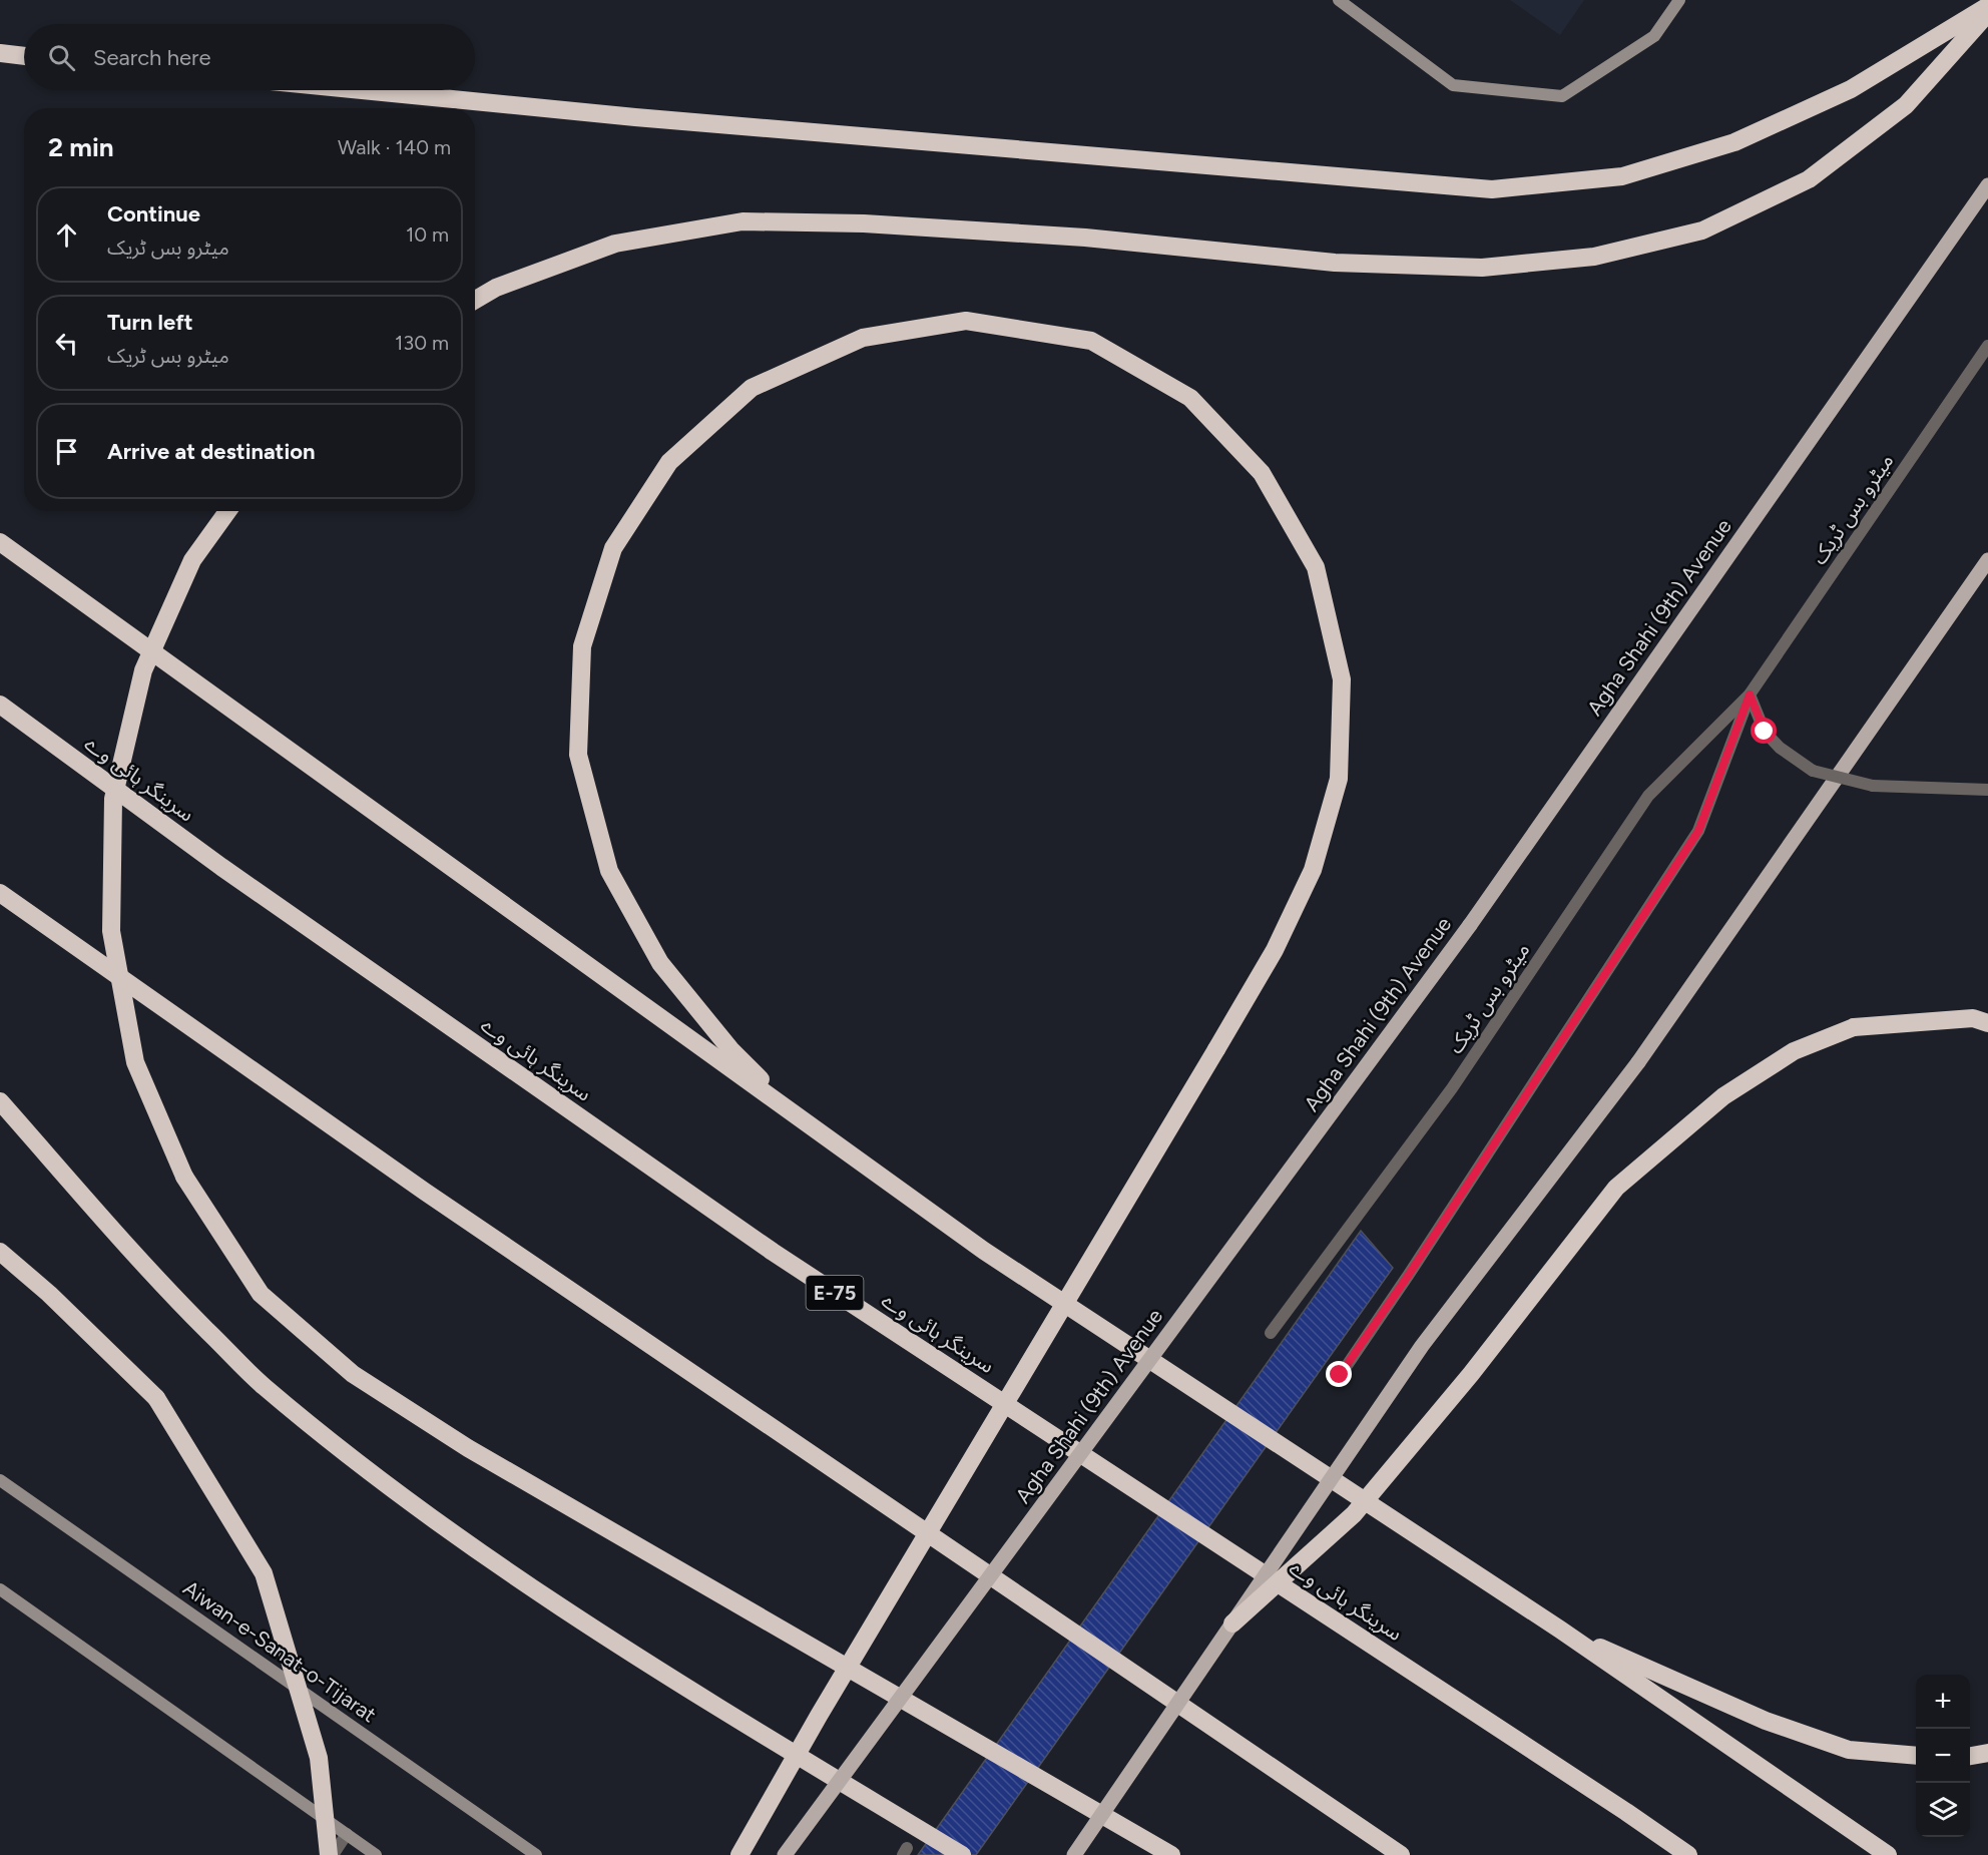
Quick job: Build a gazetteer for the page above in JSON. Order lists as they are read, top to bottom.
{
  "streets": {
    "highway": ["سرینگر ہائی وے", "E-75"],
    "main road": ["Agha Shahi (9th) Avenue", "Aiwan-e-Sanat-o-Tijarat"],
    "street": ["میٹرو بس ٹریک"]
  },
  "page": {
    "search": "Search here",
    "heading": ["2 min", "Walk · 140 m"],
    "list": [
      ["Continue", "میٹرو بس ٹریک", "10 m"],
      ["Turn left", "میٹرو بس ٹریک", "130 m"],
      "Arrive at destination"
    ],
    "map_buttons": ["+", "−"]
  }
}
